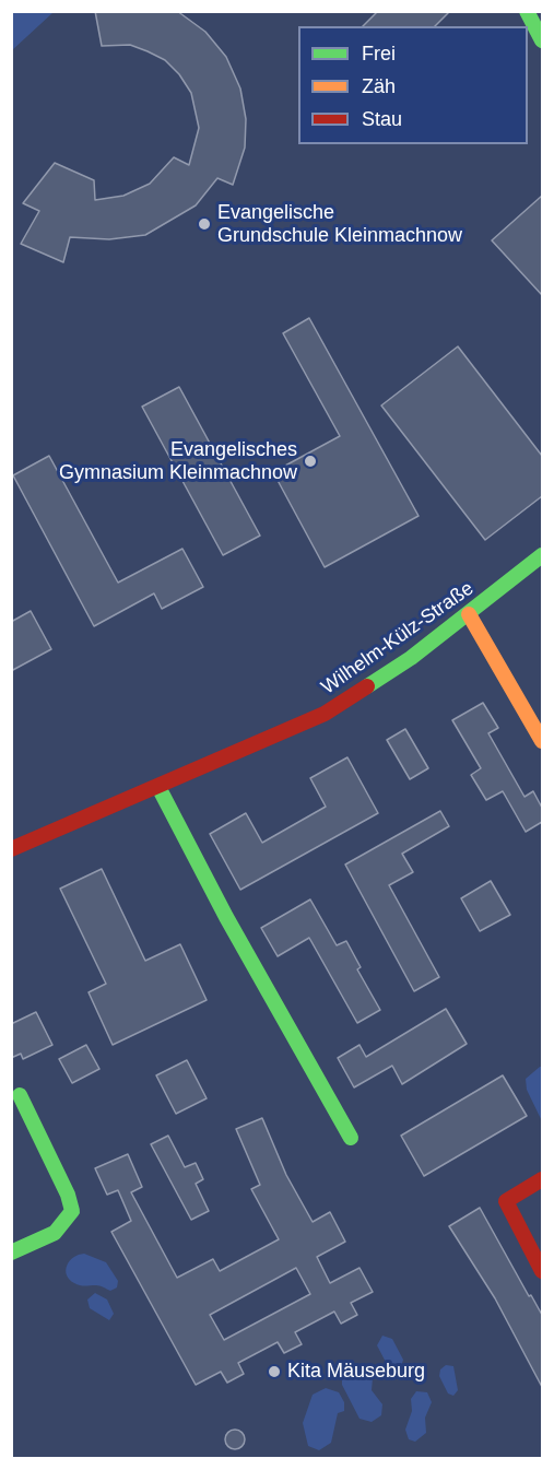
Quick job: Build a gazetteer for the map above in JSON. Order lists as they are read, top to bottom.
{
  "streets": {
    "street": ["Wilhelm-Külz-Straße"]
  },
  "places": ["Evangelische Grundschule Kleinmachnow", "Evangelisches Gymnasium Kleinmachnow", "Kita Mäuseburg"],
  "legend": ["Frei", "Zäh", "Stau"]
}
